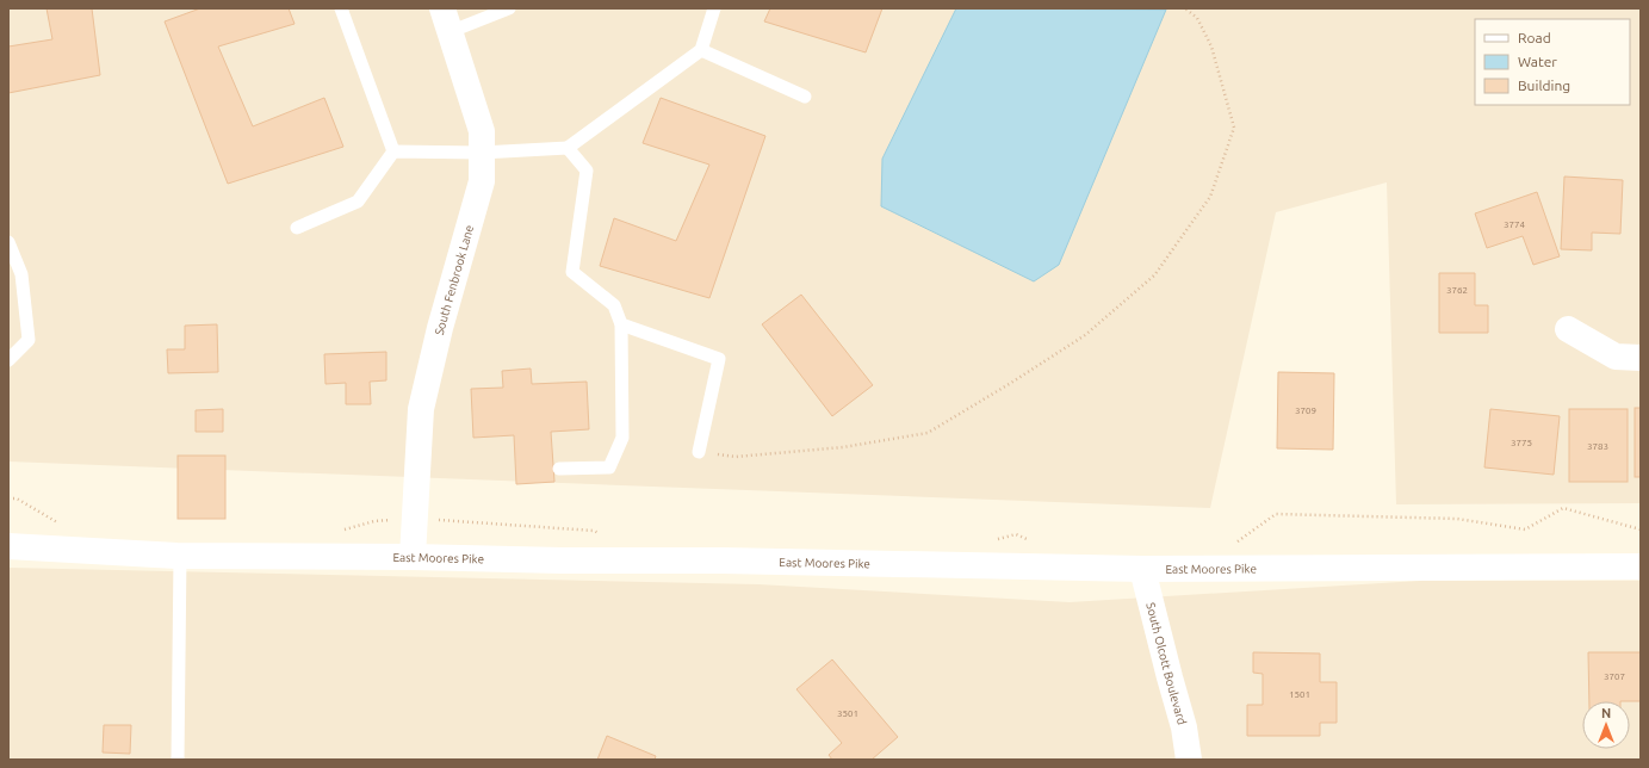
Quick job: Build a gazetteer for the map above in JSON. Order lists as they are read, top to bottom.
{
  "streets": {
    "main road": ["South Fenbrook Lane", "East Moores Pike", "South Olcott Boulevard"]
  },
  "crossings": [
    ["South Fenbrook Lane", "East Moores Pike"],
    ["East Moores Pike", "South Olcott Boulevard"]
  ],
  "house_numbers": [
    "3774",
    "3762",
    "3709",
    "3775",
    "3783",
    "3707",
    "1501",
    "3501"
  ],
  "legend": ["Road", "Water", "Building"],
  "north": "top"
}
